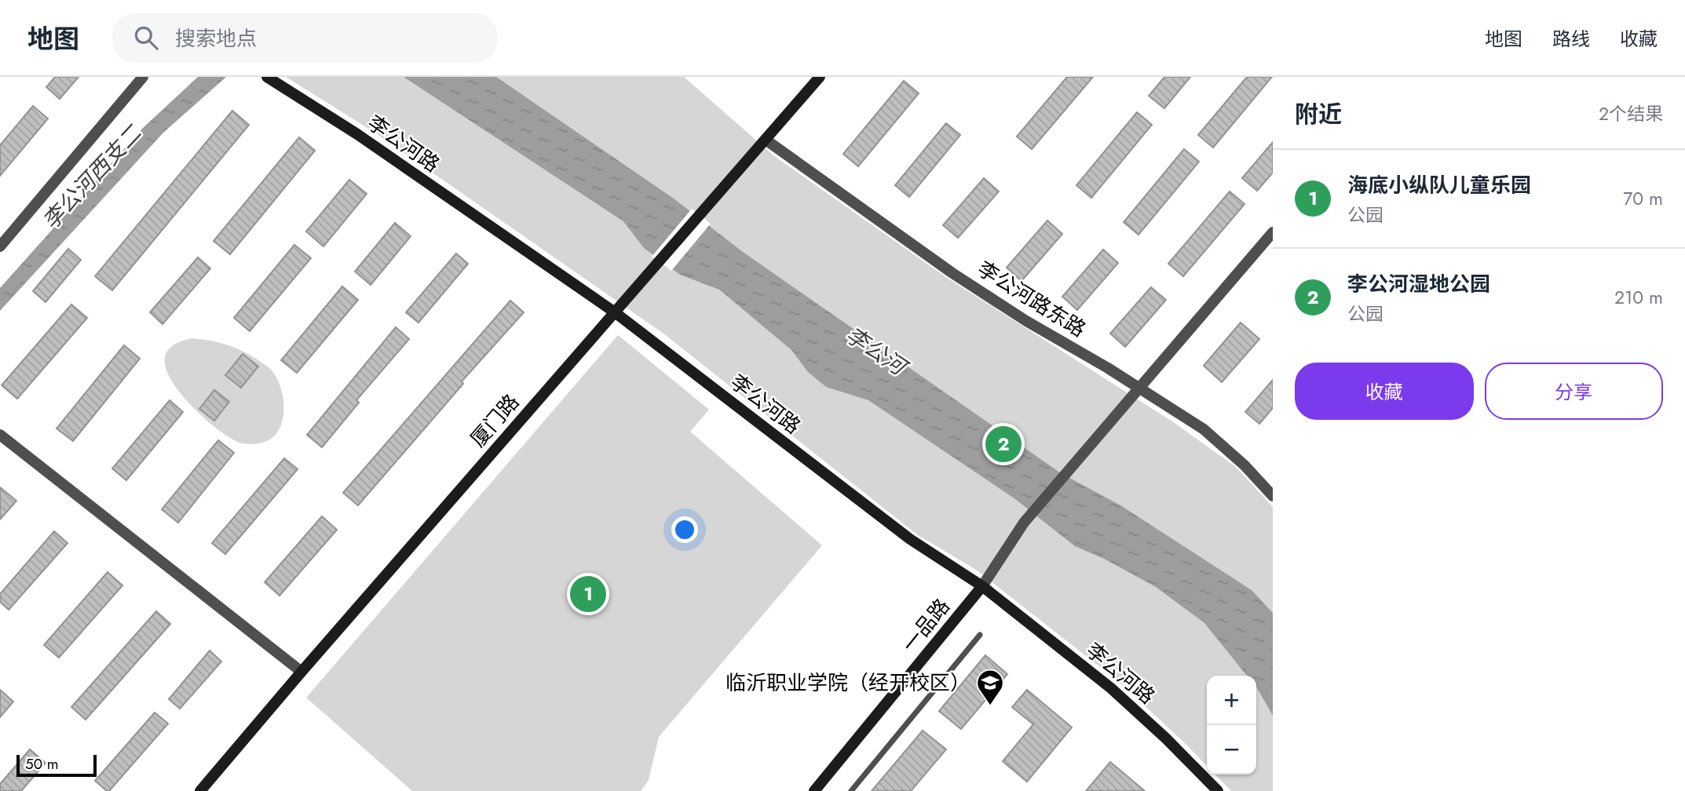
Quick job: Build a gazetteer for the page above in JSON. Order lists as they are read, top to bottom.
{
  "streets": {
    "street": [
      "李公河路",
      "李公河路东路",
      "厦门路",
      "一品路"
    ]
  },
  "crossings": [
    ["李公河路", "厦门路"],
    ["李公河路", "一品路"],
    ["李公河路东路", "厦门路"]
  ],
  "water": ["李公河西支二", "李公河"],
  "places": {
    "school or university": ["临沂职业学院（经开校区）"]
  },
  "scale_bar": "50 m",
  "page": {
    "header": "地图",
    "search": "搜索地点",
    "nav": ["地图", "路线", "收藏"],
    "heading": ["附近", "2个结果"],
    "list": [
      {
        "mark": "1",
        "name": "海底小纵队儿童乐园",
        "note": "公园",
        "value": "70 m"
      },
      {
        "mark": "2",
        "name": "李公河湿地公园",
        "note": "公园",
        "value": "210 m"
      }
    ],
    "buttons": ["收藏", "分享"],
    "pins": ["2", "1"],
    "map_buttons": ["+", "−"],
    "scale": "50 m"
  }
}
